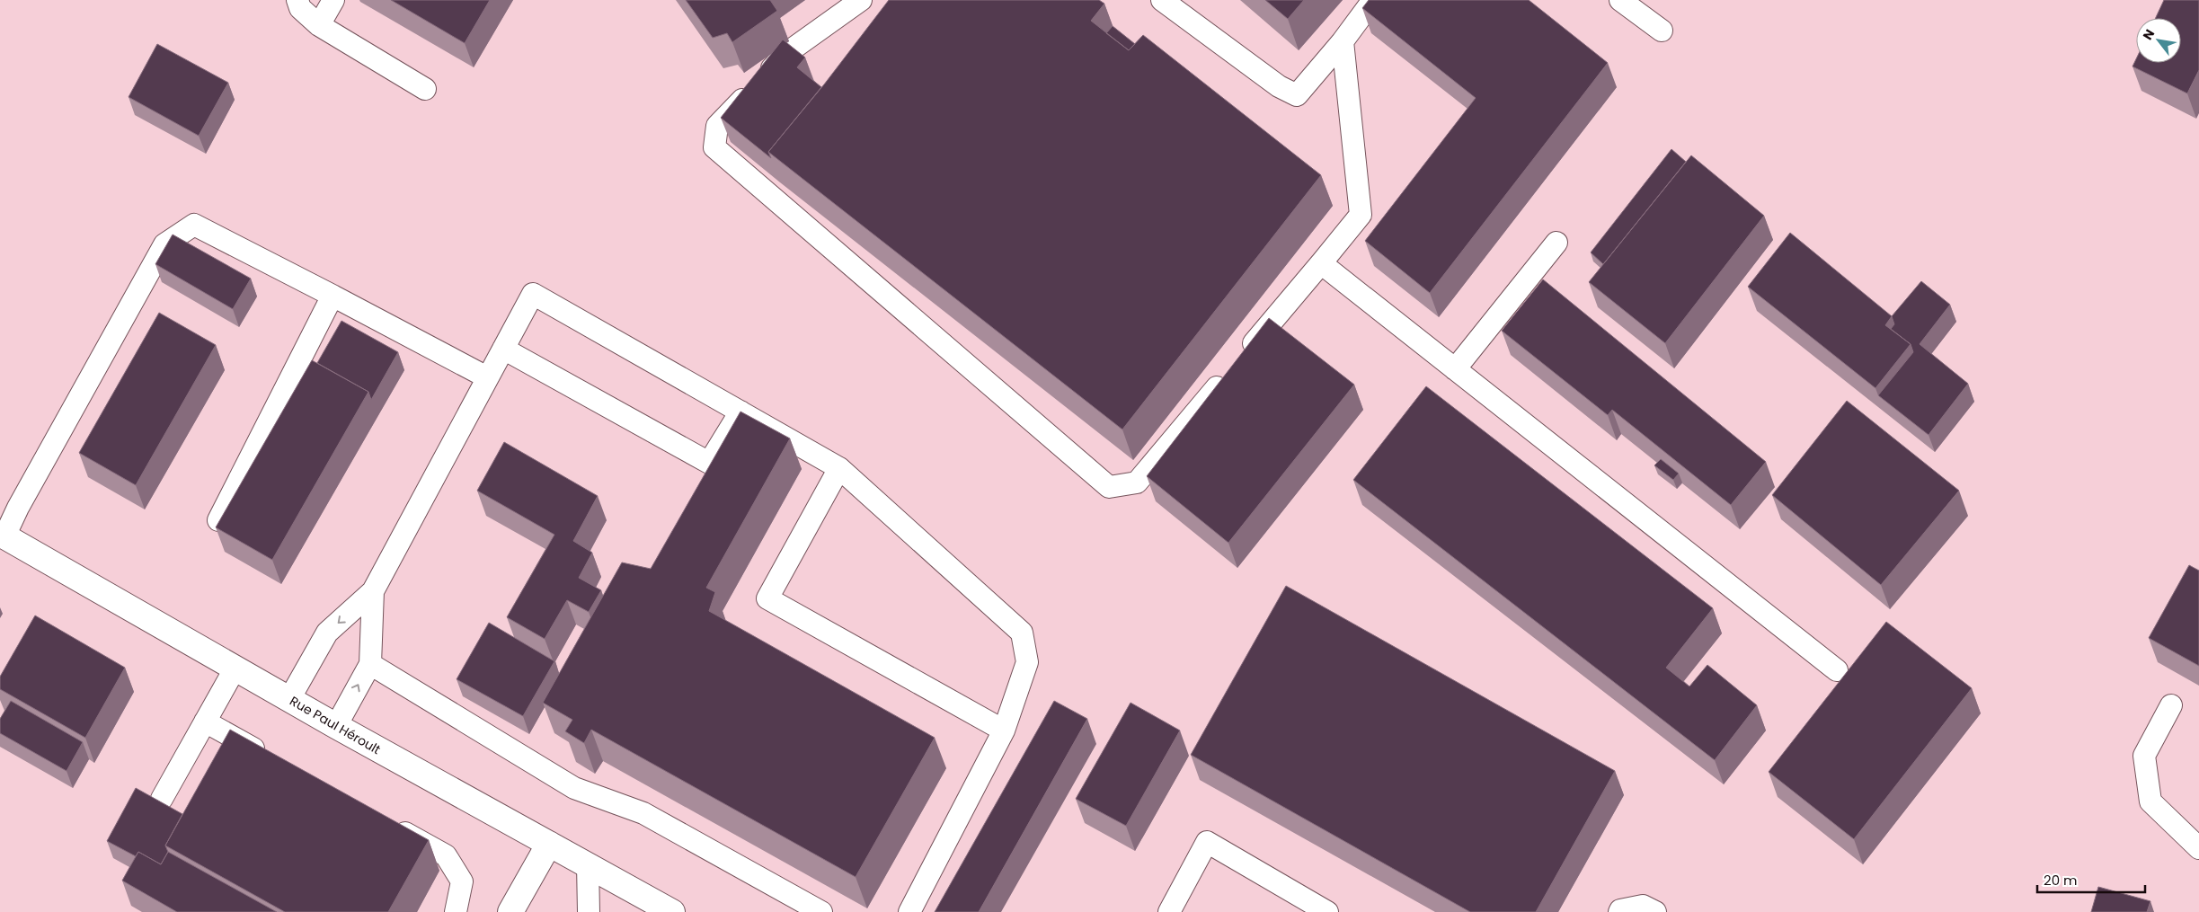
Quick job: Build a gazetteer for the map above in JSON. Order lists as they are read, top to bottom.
{
  "streets": {
    "street": ["Rue Paul Héroult"]
  },
  "scale_bar": "20 m",
  "north": "top left"
}
